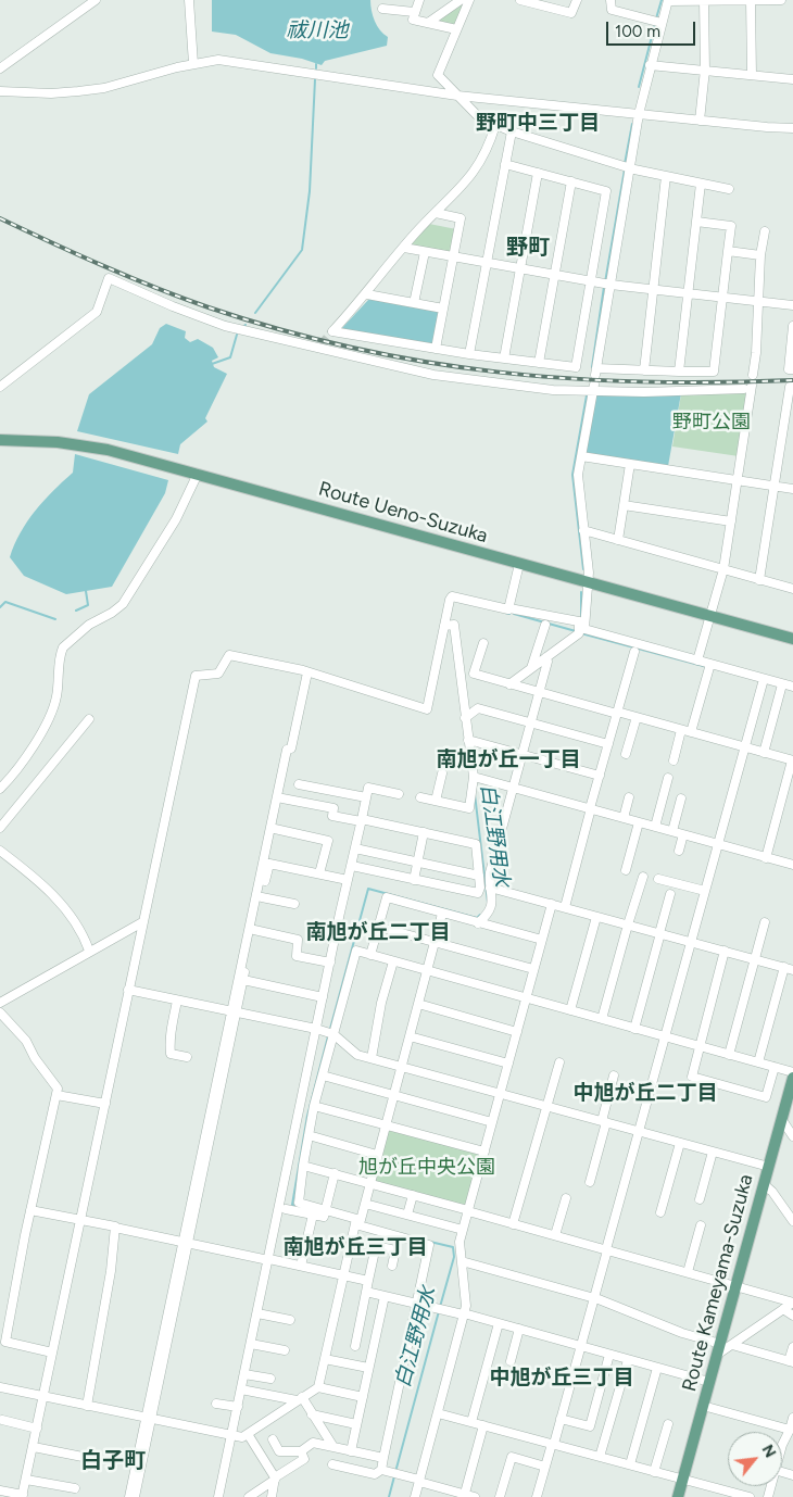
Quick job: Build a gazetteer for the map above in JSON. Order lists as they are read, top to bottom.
{
  "streets": {
    "main road": ["Route Ueno-Suzuka", "Route Kameyama-Suzuka"]
  },
  "districts": [
    "野町中三丁目",
    "野町",
    "南旭が丘一丁目",
    "南旭が丘二丁目",
    "中旭が丘二丁目",
    "南旭が丘三丁目",
    "中旭が丘三丁目",
    "白子町"
  ],
  "water": ["祓川池", "白江野用水"],
  "parks": ["野町公園", "旭が丘中央公園"],
  "scale_bar": "100 m",
  "north": "top right"
}
